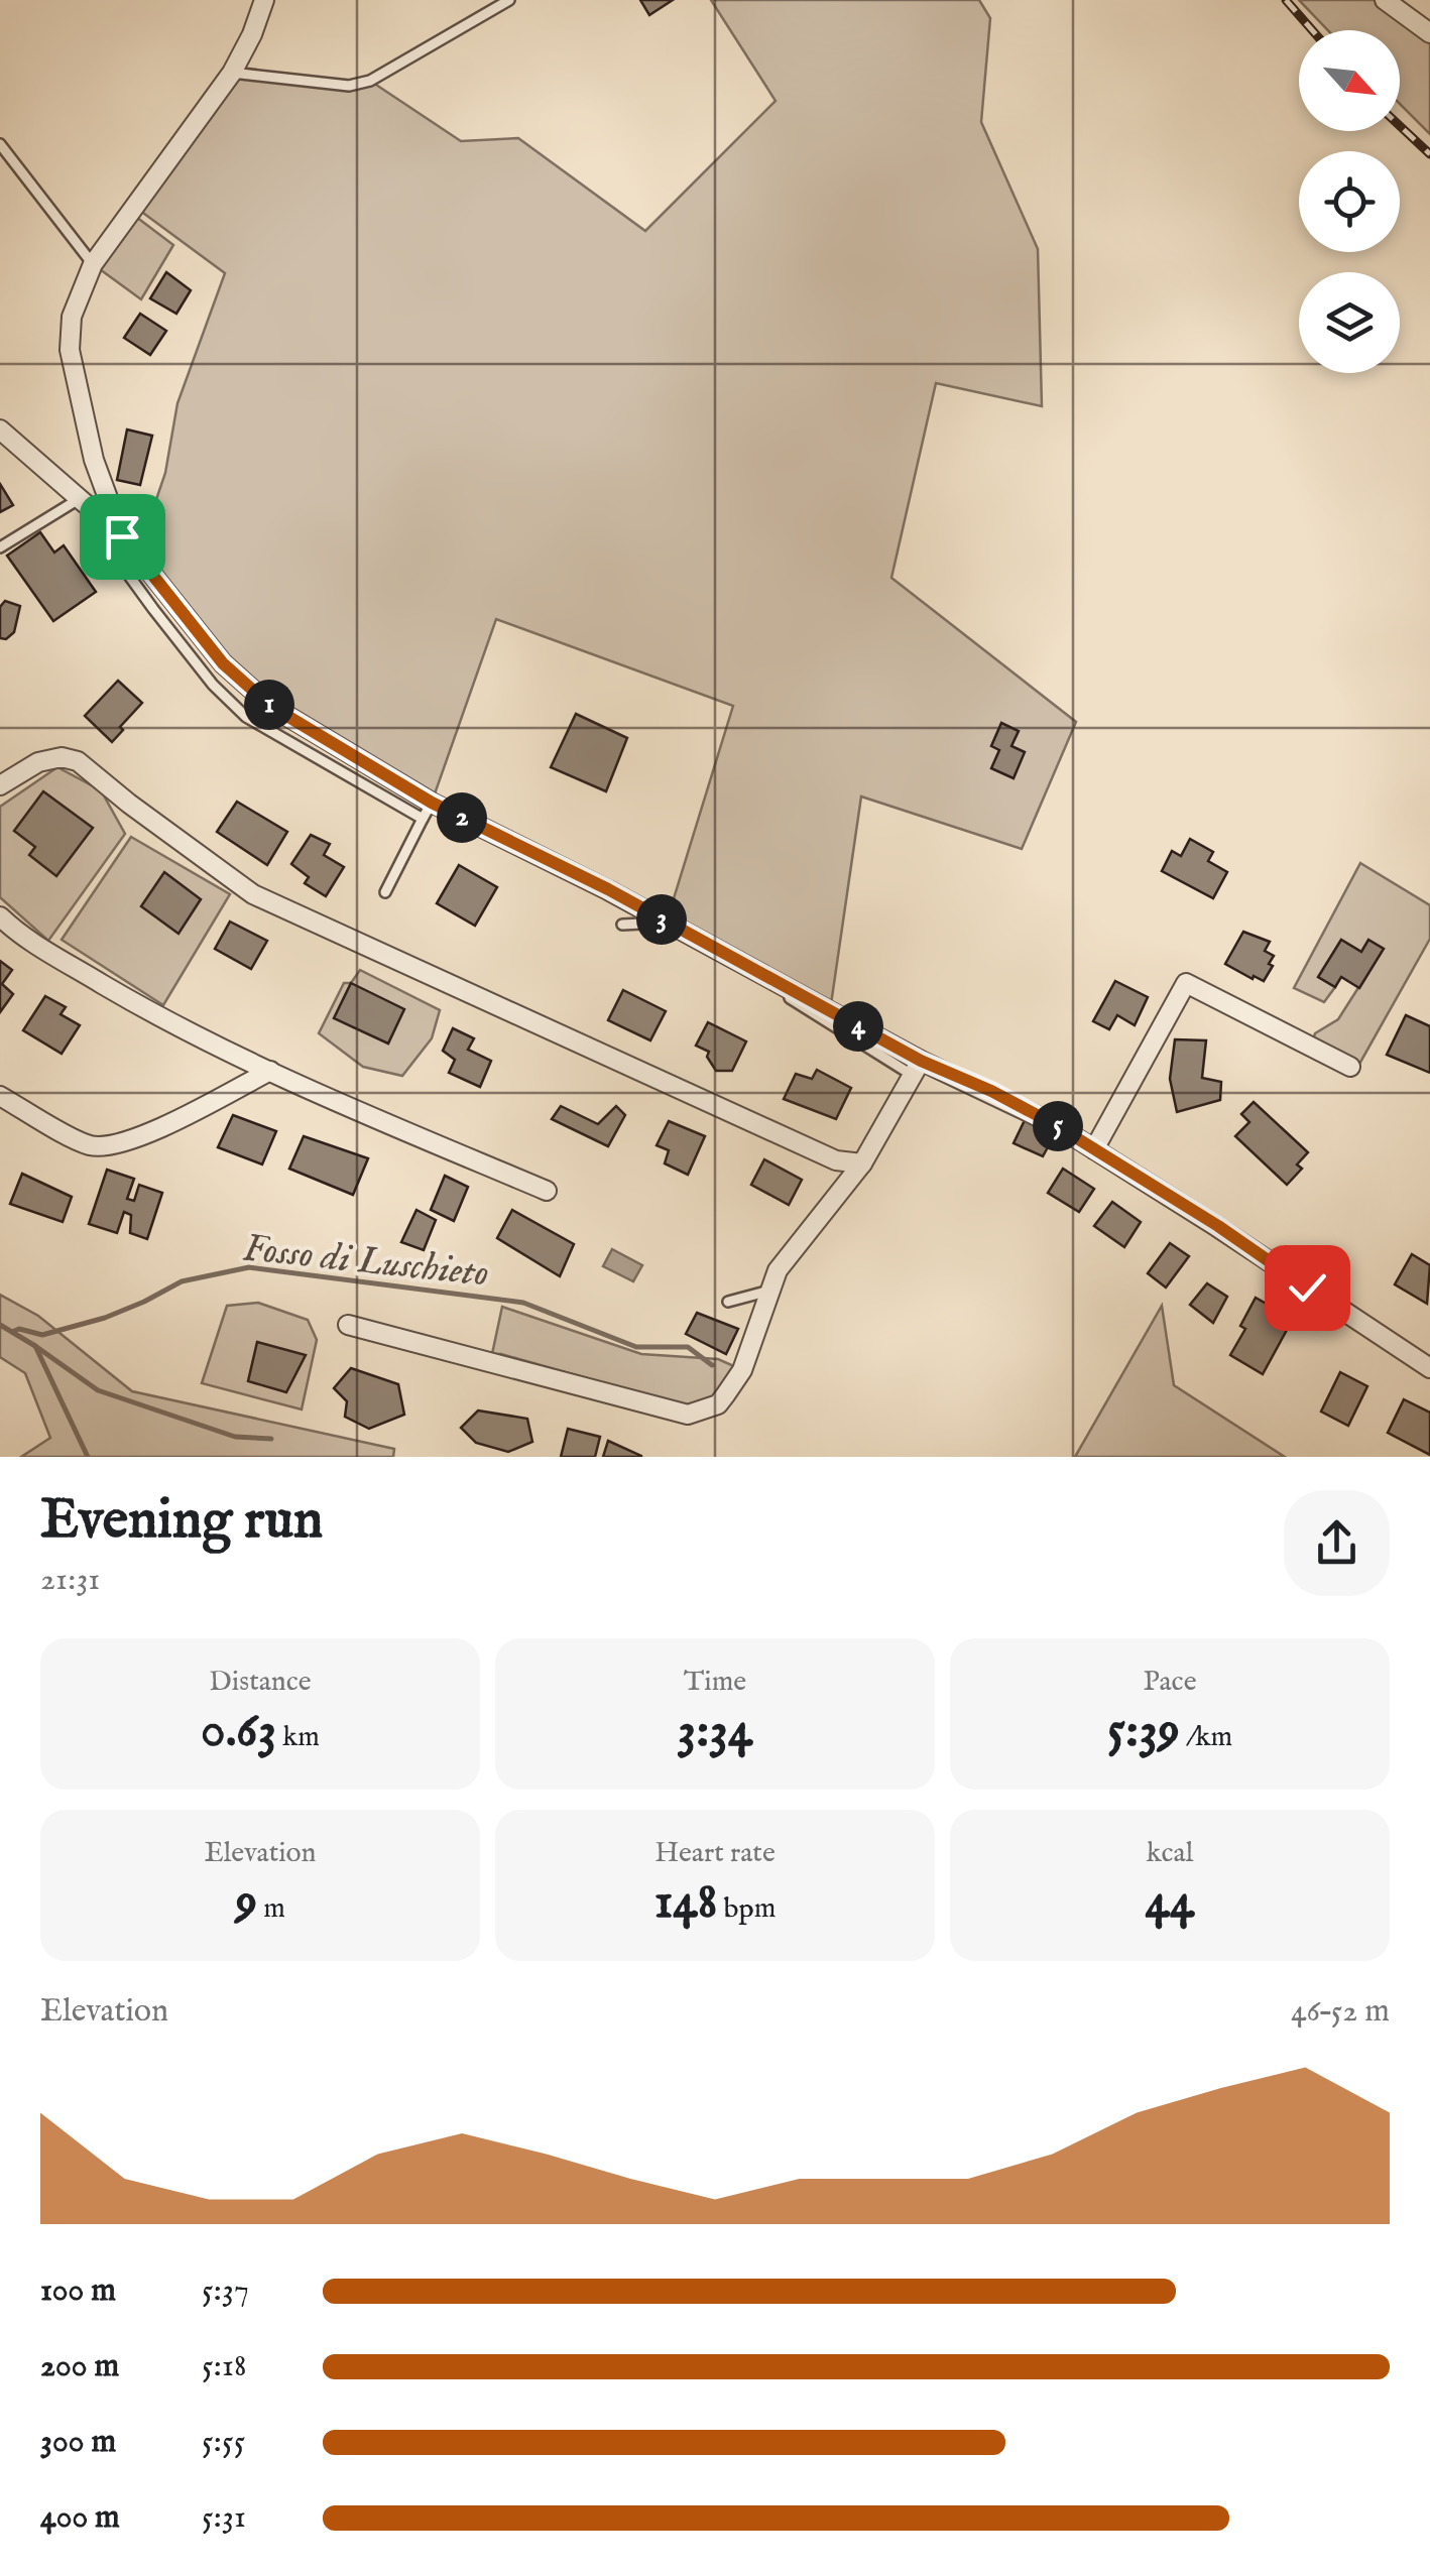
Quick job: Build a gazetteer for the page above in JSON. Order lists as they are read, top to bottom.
{
  "water": ["Fosso di Luschieto"],
  "north": "bottom right",
  "page": {
    "pins": [
      "1",
      "2",
      "3",
      "4",
      "5"
    ],
    "heading": ["Evening run", "21:31"],
    "stats": [
      ["Distance", "0.63 km"],
      ["Time", "3:34"],
      ["Pace", "5:39 /km"],
      ["Elevation", "9 m"],
      ["Heart rate", "148 bpm"],
      ["kcal", "44"]
    ],
    "chart": ["Elevation", "46–52 m"],
    "list": [
      {
        "name": "100 m",
        "note": "5:37"
      },
      {
        "name": "200 m",
        "note": "5:18"
      },
      {
        "name": "300 m",
        "note": "5:55"
      },
      {
        "name": "400 m",
        "note": "5:31"
      }
    ]
  }
}
